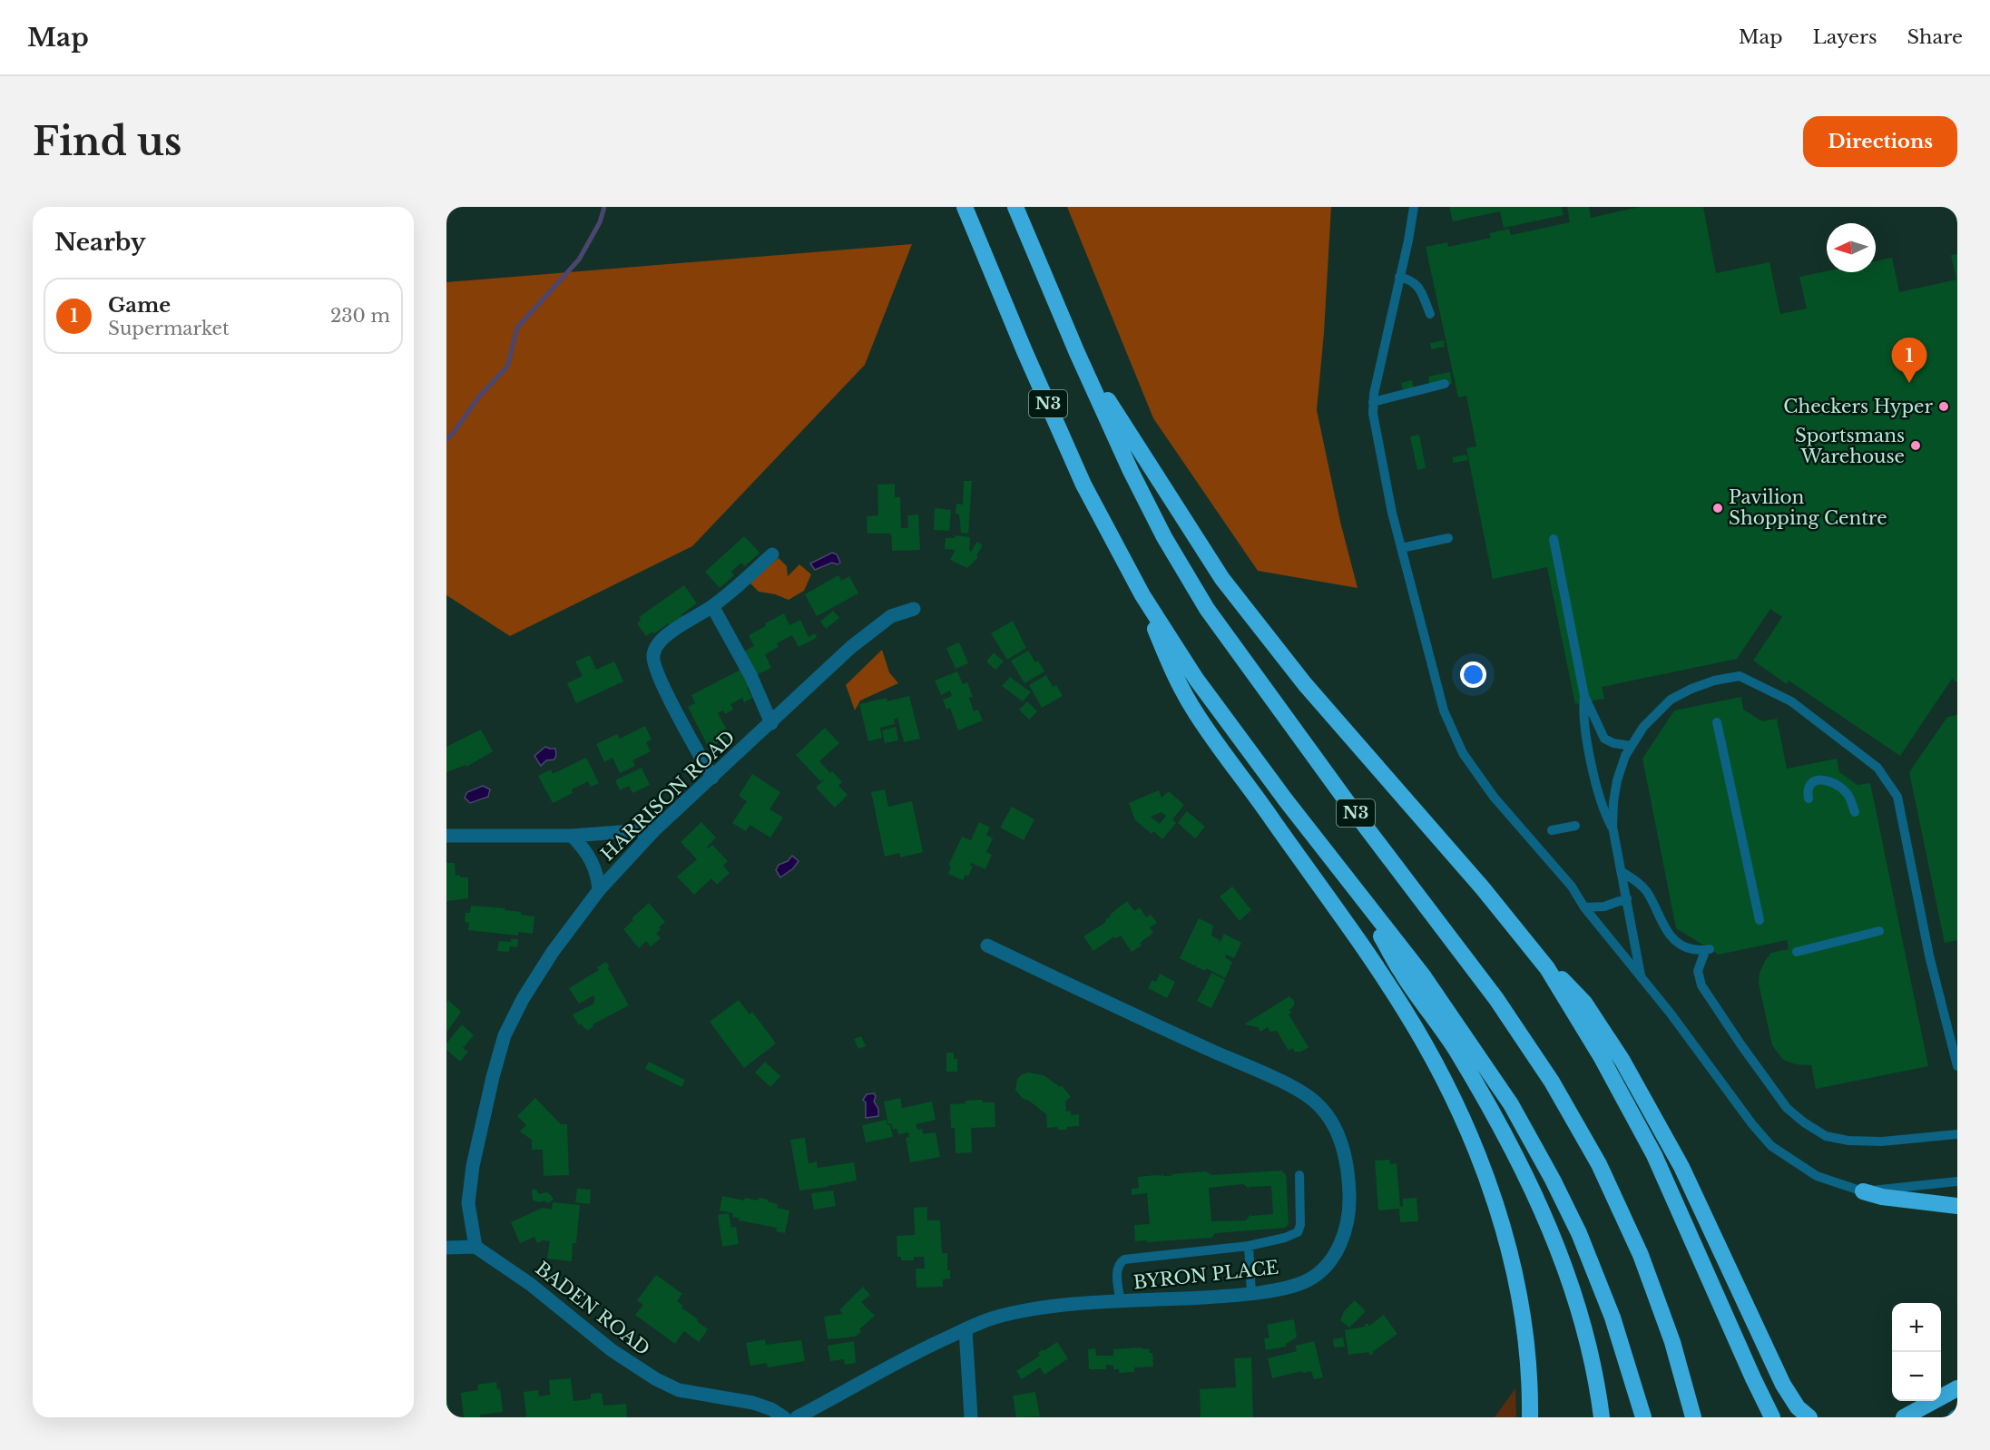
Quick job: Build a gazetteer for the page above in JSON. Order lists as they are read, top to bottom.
{
  "streets": {
    "highway": ["N3"],
    "street": ["HARRISON ROAD", "BYRON PLACE", "BADEN ROAD"]
  },
  "crossings": [
    ["HARRISON ROAD", "BADEN ROAD"]
  ],
  "places": ["Checkers Hyper", "Sportsmans Warehouse", "Pavilion Shopping Centre"],
  "north": "left",
  "page": {
    "header": "Map",
    "nav": ["Map", "Layers", "Share"],
    "buttons": "Directions",
    "title": "Find us",
    "heading": "Nearby",
    "list": [
      {
        "mark": "1",
        "name": "Game",
        "note": "Supermarket",
        "value": "230 m"
      }
    ],
    "pins": "1",
    "map_buttons": ["+", "−"]
  }
}
